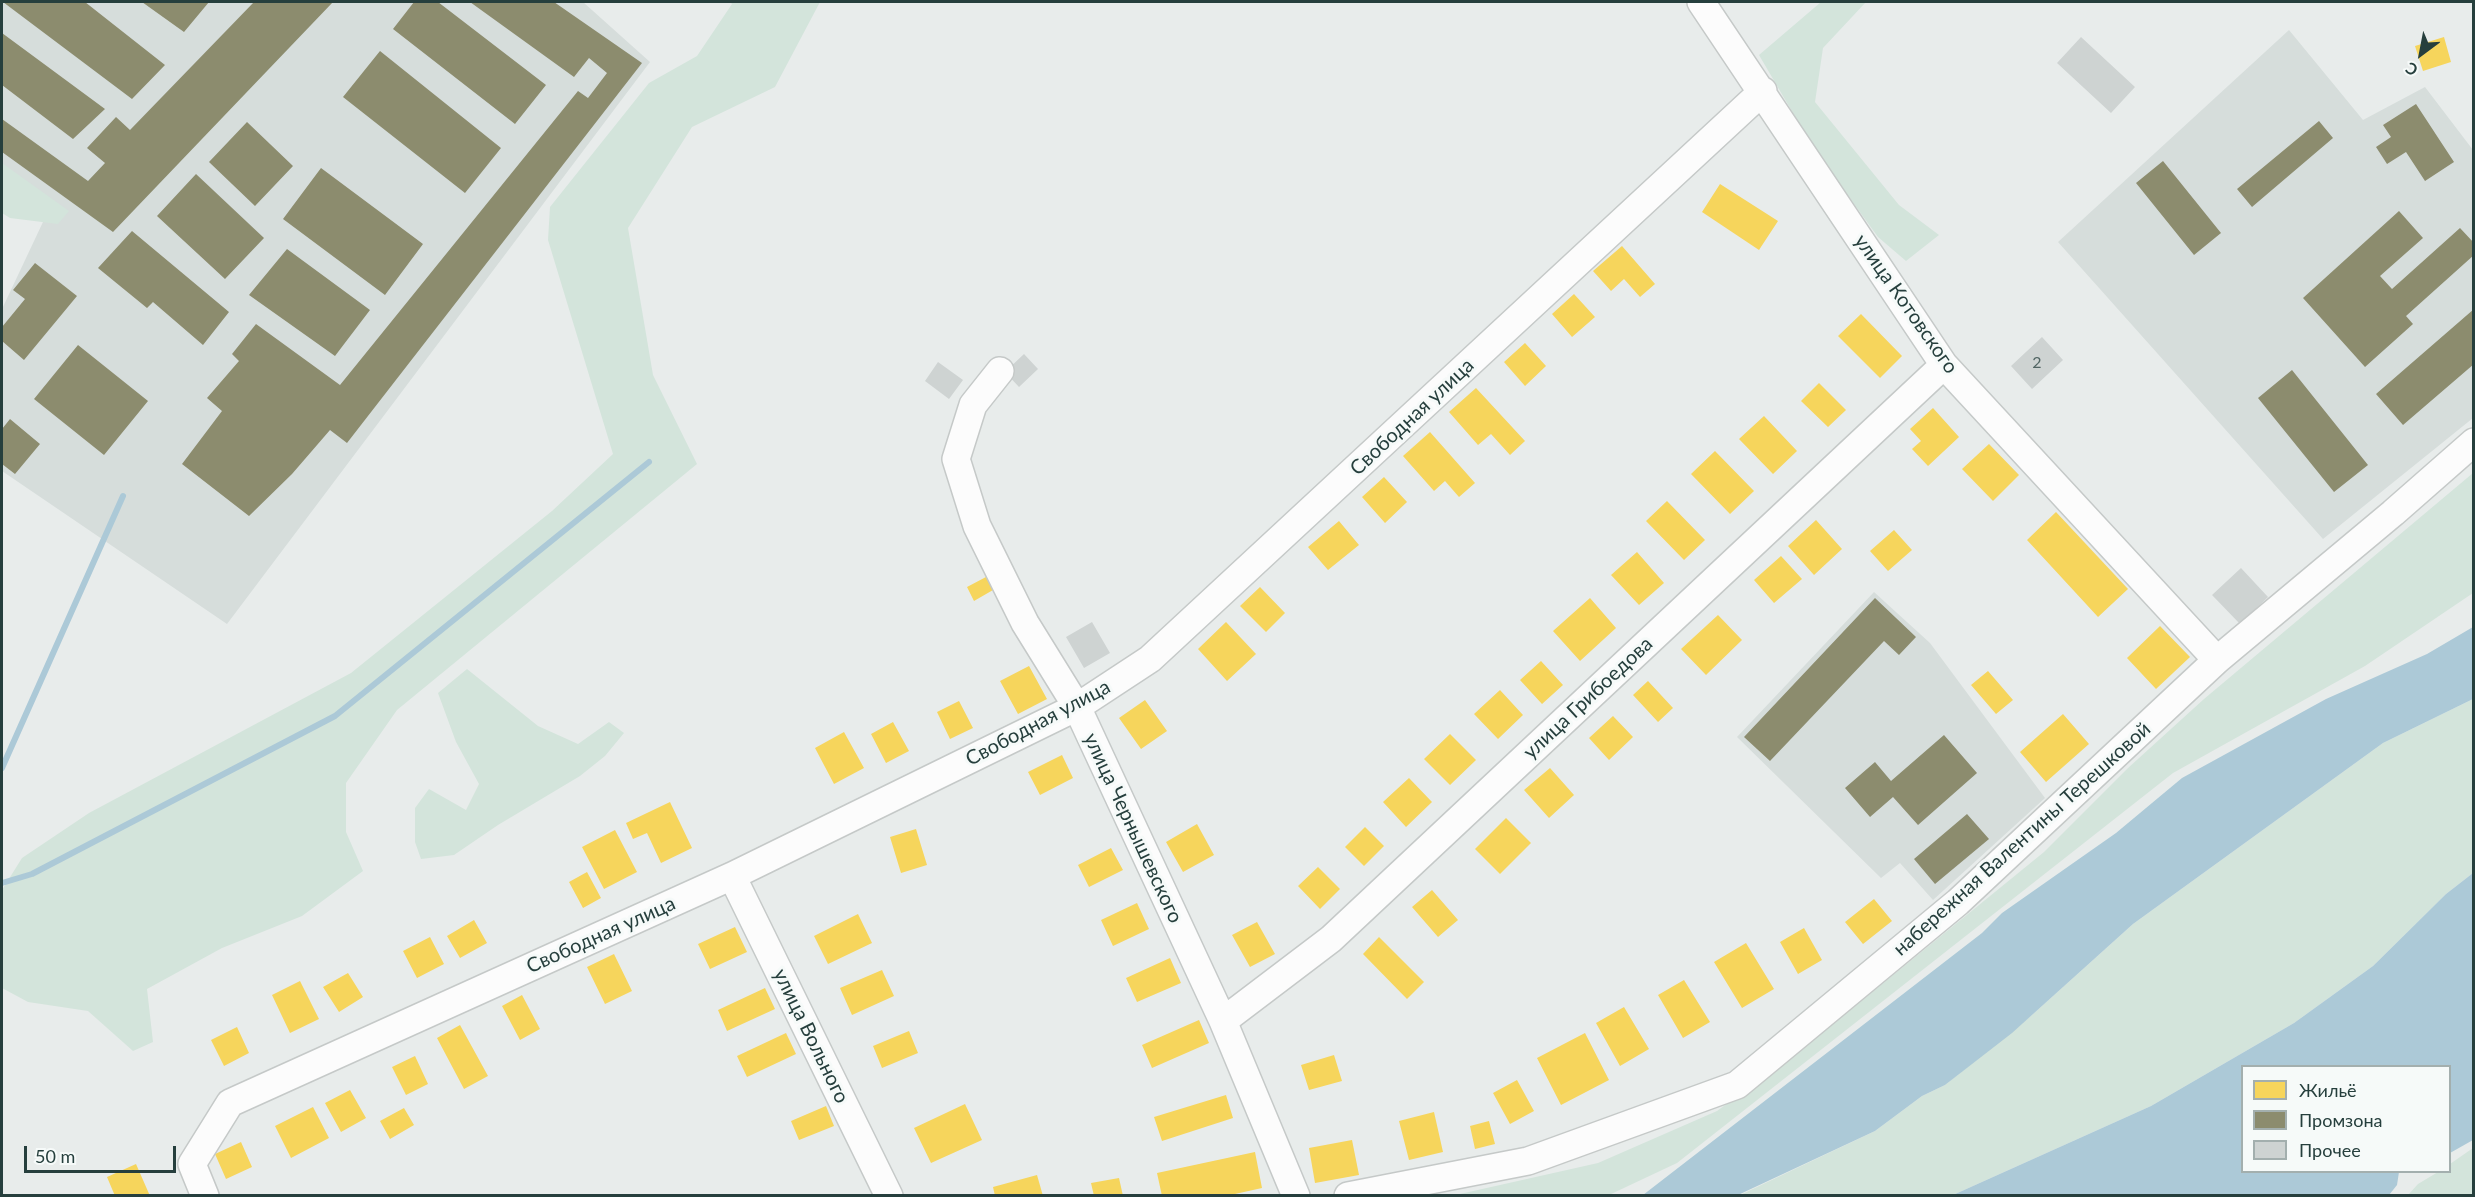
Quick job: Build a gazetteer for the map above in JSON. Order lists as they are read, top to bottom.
{
  "streets": {
    "street": [
      "улица Котовского",
      "Свободная улица",
      "улица Грибоедова",
      "улица Чернышевского",
      "набережная Валентины Терешковой",
      "улица Вольного"
    ]
  },
  "crossings": [
    ["улица Котовского", "Свободная улица"],
    ["улица Котовского", "улица Грибоедова"],
    ["улица Котовского", "набережная Валентины Терешковой"],
    ["Свободная улица", "улица Чернышевского"],
    ["Свободная улица", "улица Вольного"],
    ["улица Грибоедова", "улица Чернышевского"]
  ],
  "house_numbers": ["2"],
  "legend": ["Жильё", "Промзона", "Прочее"],
  "scale_bar": "50 m",
  "north": "bottom left"
}
